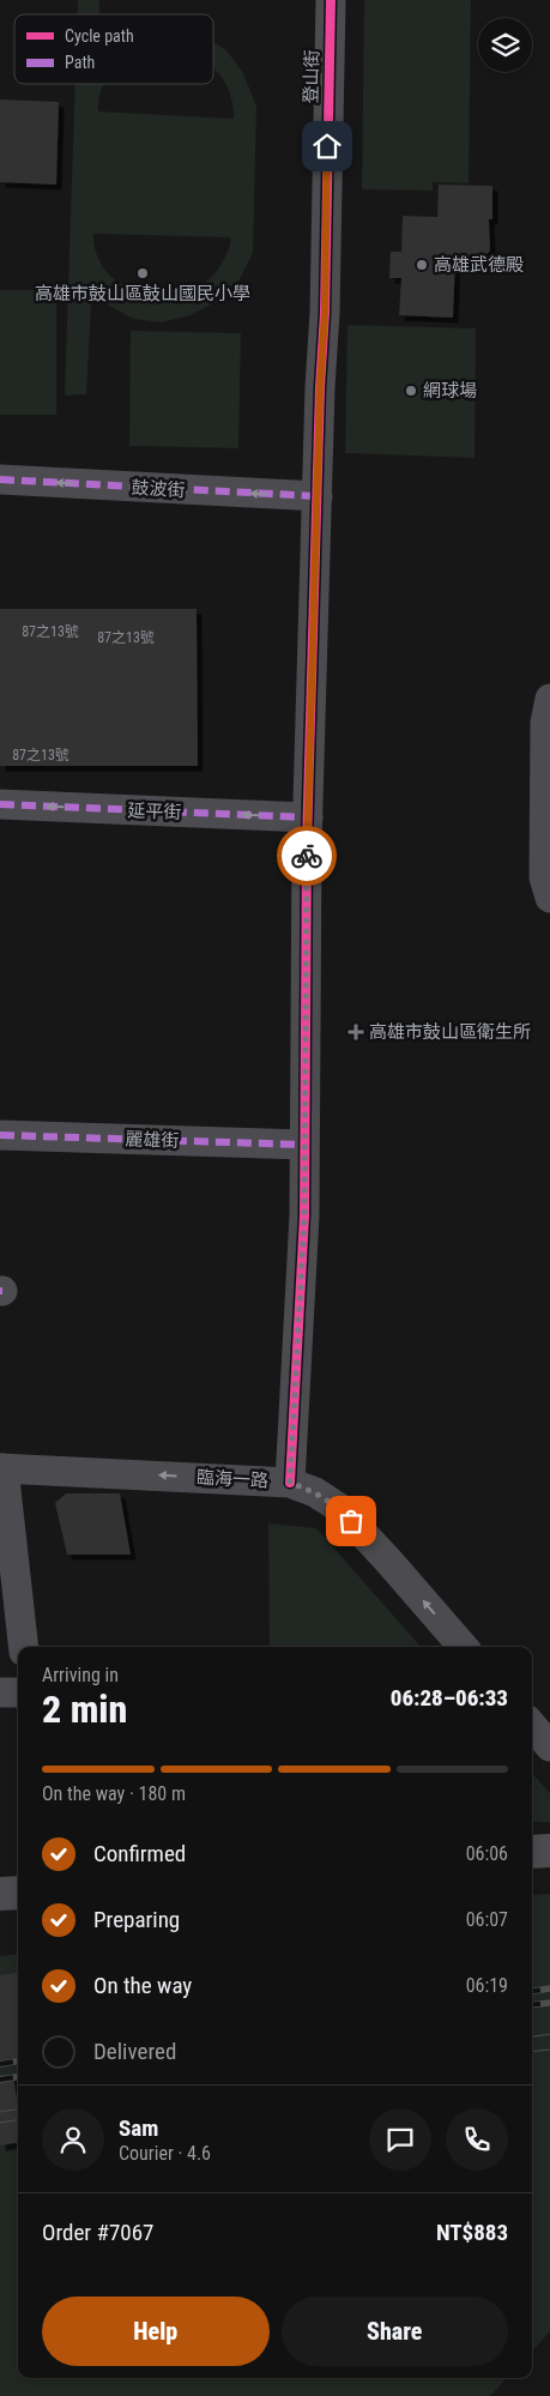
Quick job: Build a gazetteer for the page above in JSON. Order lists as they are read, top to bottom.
{
  "streets": {
    "street": [
      "登山街",
      "鼓波街",
      "延平街",
      "麗雄街",
      "臨海一路"
    ]
  },
  "crossings": [
    ["登山街", "鼓波街"],
    ["登山街", "延平街"],
    ["登山街", "麗雄街"],
    ["登山街", "臨海一路"]
  ],
  "one_way": ["鼓波街", "延平街", "臨海一路"],
  "places": {
    "other": ["高雄武德殿", "高雄市鼓山區鼓山國民小學", "網球場"],
    "health": ["高雄市鼓山區衛生所"]
  },
  "house_numbers": ["87之13號", "87之13號", "87之13號"],
  "legend": ["Cycle path", "Path"],
  "page": {
    "heading": ["2 min", "Arriving in", "06:28–06:33"],
    "panel": [
      "Sam",
      "Courier · 4.6",
      "Order #7067",
      "NT$883"
    ],
    "bar": "On the way · 180 m",
    "list": [
      ["Confirmed", "06:06"],
      ["Preparing", "06:07"],
      ["On the way", "06:19"],
      "Delivered"
    ],
    "buttons": ["Help", "Share"]
  }
}
